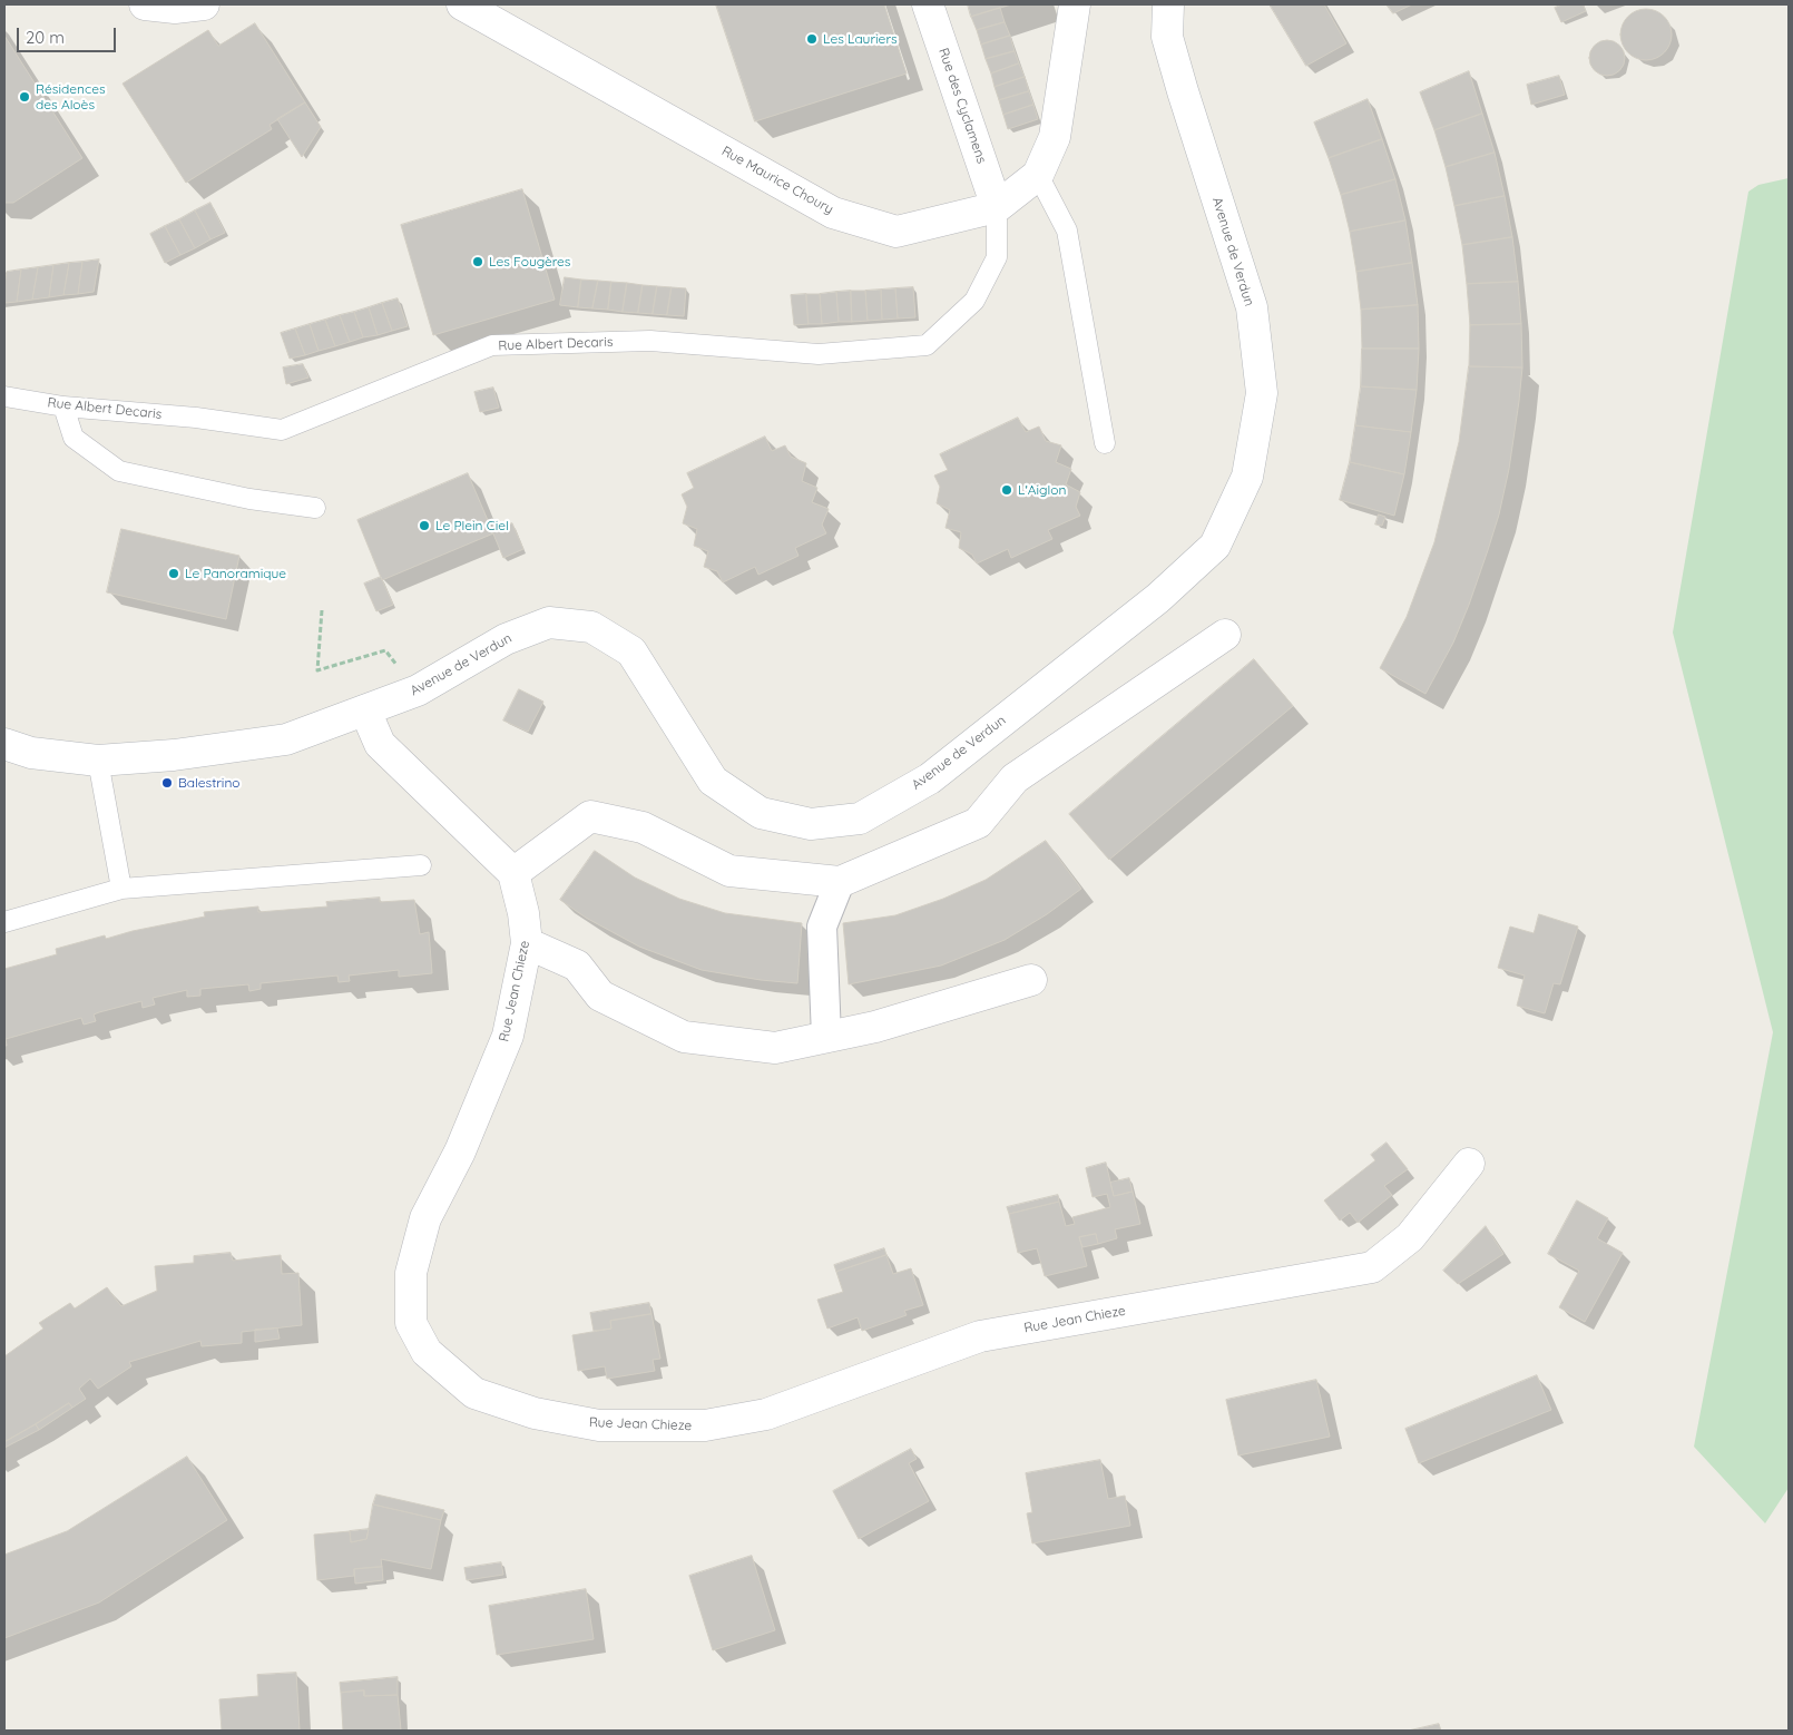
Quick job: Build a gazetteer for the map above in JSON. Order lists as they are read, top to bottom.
{
  "streets": {
    "street": [
      "Rue des Cyclamens",
      "Rue Maurice Choury",
      "Avenue de Verdun",
      "Rue Jean Chieze"
    ],
    "lane": ["Rue Albert Decaris"]
  },
  "crossings": [
    ["Rue des Cyclamens", "Rue Maurice Choury"],
    ["Rue des Cyclamens", "Rue Albert Decaris"],
    ["Rue Maurice Choury", "Rue Albert Decaris"]
  ],
  "places": [
    "Les Lauriers",
    "Résidences des Aloès",
    "Les Fougères",
    "L'Aiglon",
    "Le Plein Ciel",
    "Le Panoramique",
    "Balestrino"
  ],
  "scale_bar": "20 m"
}
